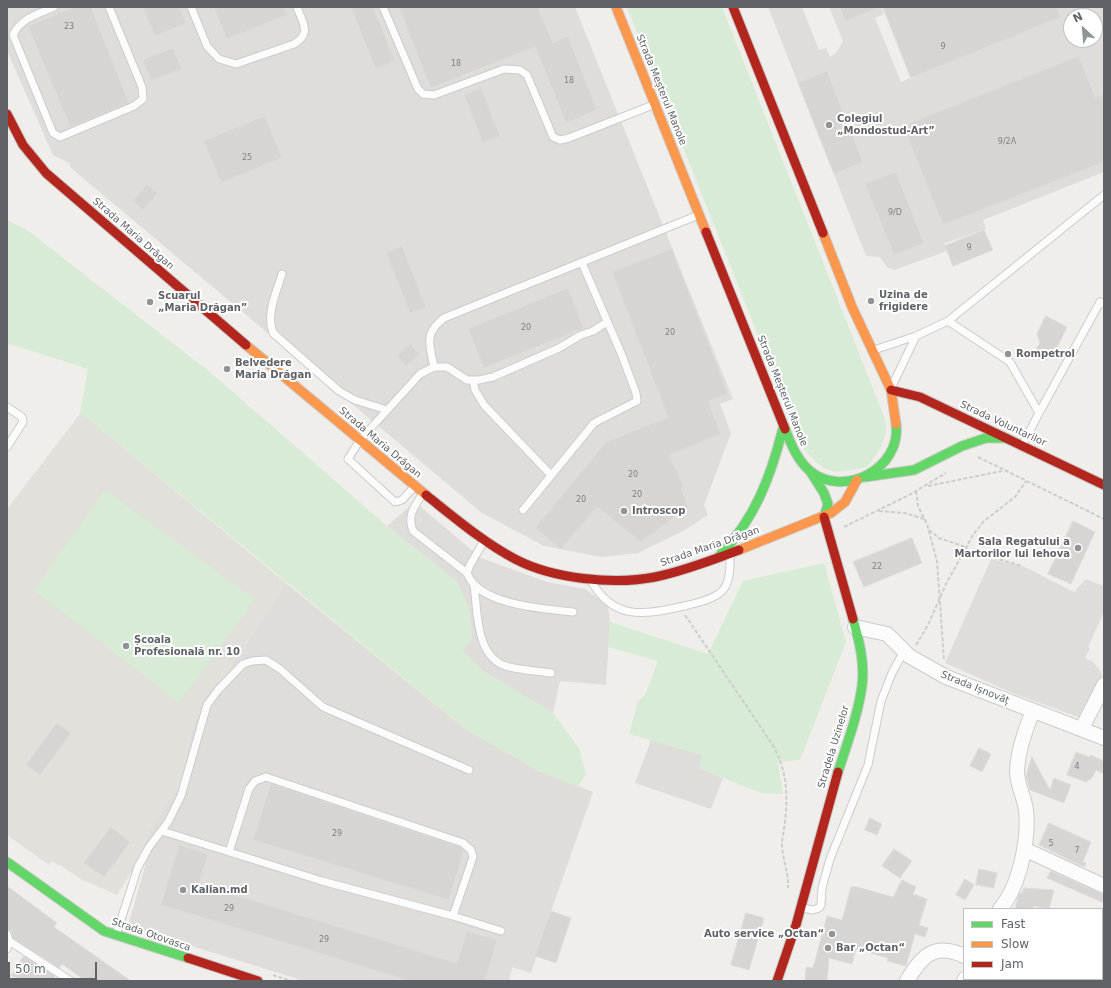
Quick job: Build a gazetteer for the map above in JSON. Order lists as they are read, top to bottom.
{
  "streets": {
    "main road": [
      "Strada Meșterul Manole",
      "Strada Maria Drăgan",
      "Strada Voluntarilor",
      "Stradela Uzinelor",
      "Strada Otovasca"
    ],
    "street": ["Strada Ișnovăț"]
  },
  "crossings": [
    ["Strada Meșterul Manole", "Strada Maria Drăgan"],
    ["Strada Meșterul Manole", "Strada Voluntarilor"],
    ["Strada Maria Drăgan", "Stradela Uzinelor"],
    ["Strada Ișnovăț", "Stradela Uzinelor"]
  ],
  "places": [
    "Colegiul „Mondostud-Art”",
    "Uzina de frigidere",
    "Scuarul „Maria Drăgan”",
    "Rompetrol",
    "Belvedere Maria Drăgan",
    "Introscop",
    "Sala Regatului a Martorilor lui Iehova",
    "Școala Profesională nr. 10",
    "Kalian.md",
    "Auto service „Octan“",
    "Bar „Octan“"
  ],
  "house_numbers": [
    "23",
    "9",
    "18",
    "18",
    "9/2A",
    "25",
    "9/D",
    "9",
    "20",
    "20",
    "20",
    "20",
    "20",
    "22",
    "4",
    "29",
    "5",
    "7",
    "29",
    "29"
  ],
  "legend": ["Fast", "Slow", "Jam"],
  "scale_bar": "50 m",
  "north": "top left"
}
